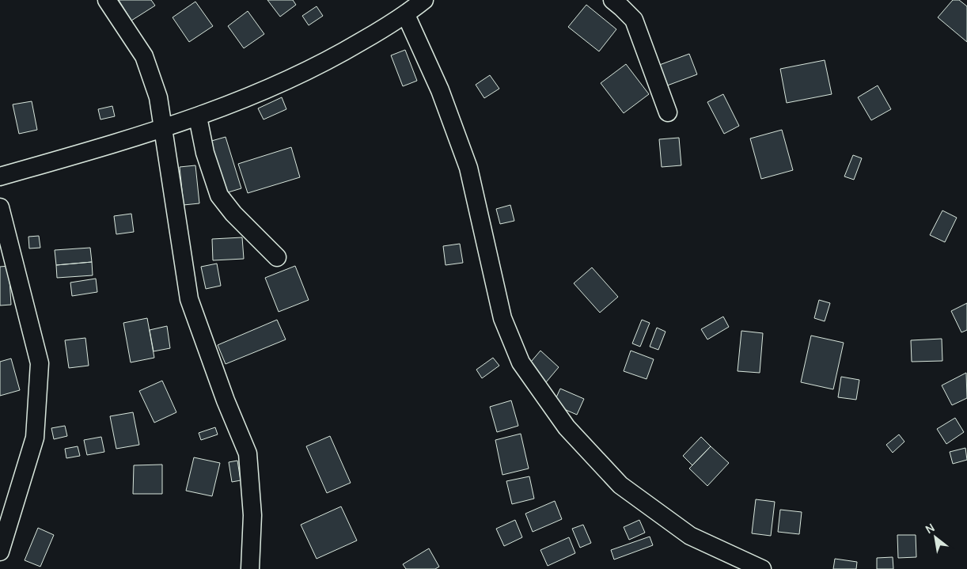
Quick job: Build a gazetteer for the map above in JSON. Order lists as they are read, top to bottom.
{
  "north": "top left"
}
